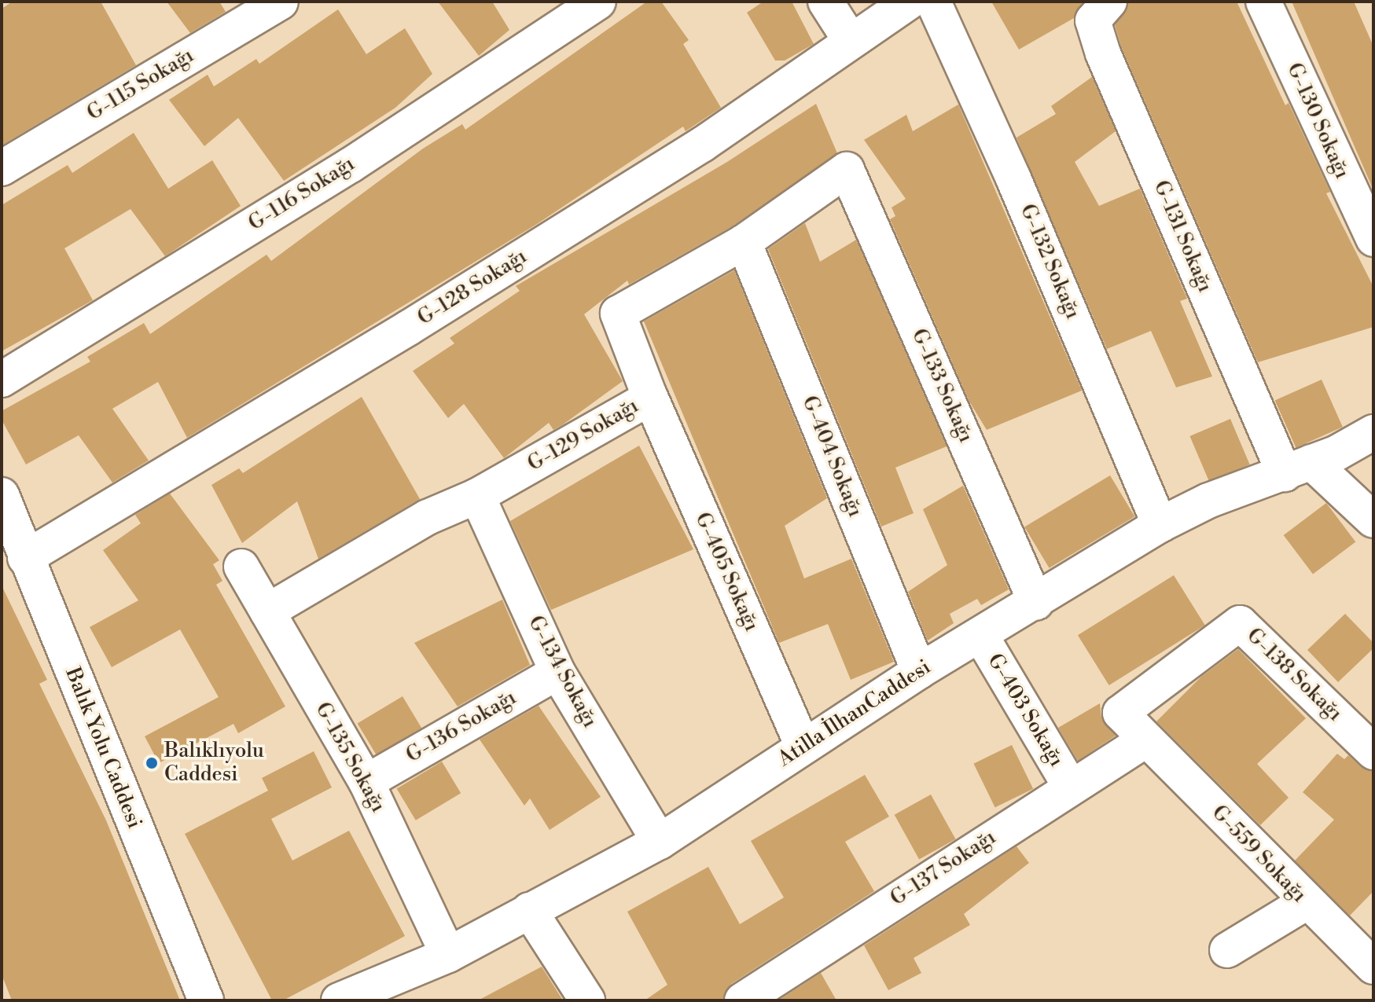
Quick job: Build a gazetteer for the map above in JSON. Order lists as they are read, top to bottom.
{
  "streets": {
    "street": [
      "G-115 Sokağı",
      "G-130 Sokağı",
      "G-116 Sokağı",
      "G-131 Sokağı",
      "G-132 Sokağı",
      "G-128 Sokağı",
      "G-133 Sokağı",
      "G-129 Sokağı",
      "G-404 Sokağı",
      "G-405 Sokağı",
      "G-134 Sokağı",
      "G-138 Sokağı",
      "G-403 Sokağı",
      "Atilla İlhanCaddesi",
      "G-136 Sokağı",
      "Balık Yolu Caddesi",
      "G-135 Sokağı",
      "G-559 Sokağı",
      "G-137 Sokağı"
    ]
  },
  "crossings": [
    ["G-131 Sokağı", "Atilla İlhanCaddesi"],
    ["G-132 Sokağı", "Atilla İlhanCaddesi"],
    ["G-128 Sokağı", "Balık Yolu Caddesi"],
    ["G-133 Sokağı", "G-129 Sokağı"],
    ["G-133 Sokağı", "Atilla İlhanCaddesi"],
    ["G-129 Sokağı", "G-404 Sokağı"],
    ["G-129 Sokağı", "G-405 Sokağı"],
    ["G-129 Sokağı", "G-134 Sokağı"],
    ["G-129 Sokağı", "G-135 Sokağı"],
    ["G-404 Sokağı", "Atilla İlhanCaddesi"],
    ["G-405 Sokağı", "Atilla İlhanCaddesi"],
    ["G-134 Sokağı", "Atilla İlhanCaddesi"],
    ["G-134 Sokağı", "G-136 Sokağı"],
    ["G-138 Sokağı", "G-559 Sokağı"],
    ["G-138 Sokağı", "G-137 Sokağı"],
    ["G-403 Sokağı", "Atilla İlhanCaddesi"],
    ["G-403 Sokağı", "G-137 Sokağı"],
    ["Atilla İlhanCaddesi", "G-135 Sokağı"],
    ["G-136 Sokağı", "G-135 Sokağı"],
    ["G-559 Sokağı", "G-137 Sokağı"]
  ],
  "places": ["Balıklıyolu Caddesi"]
}
